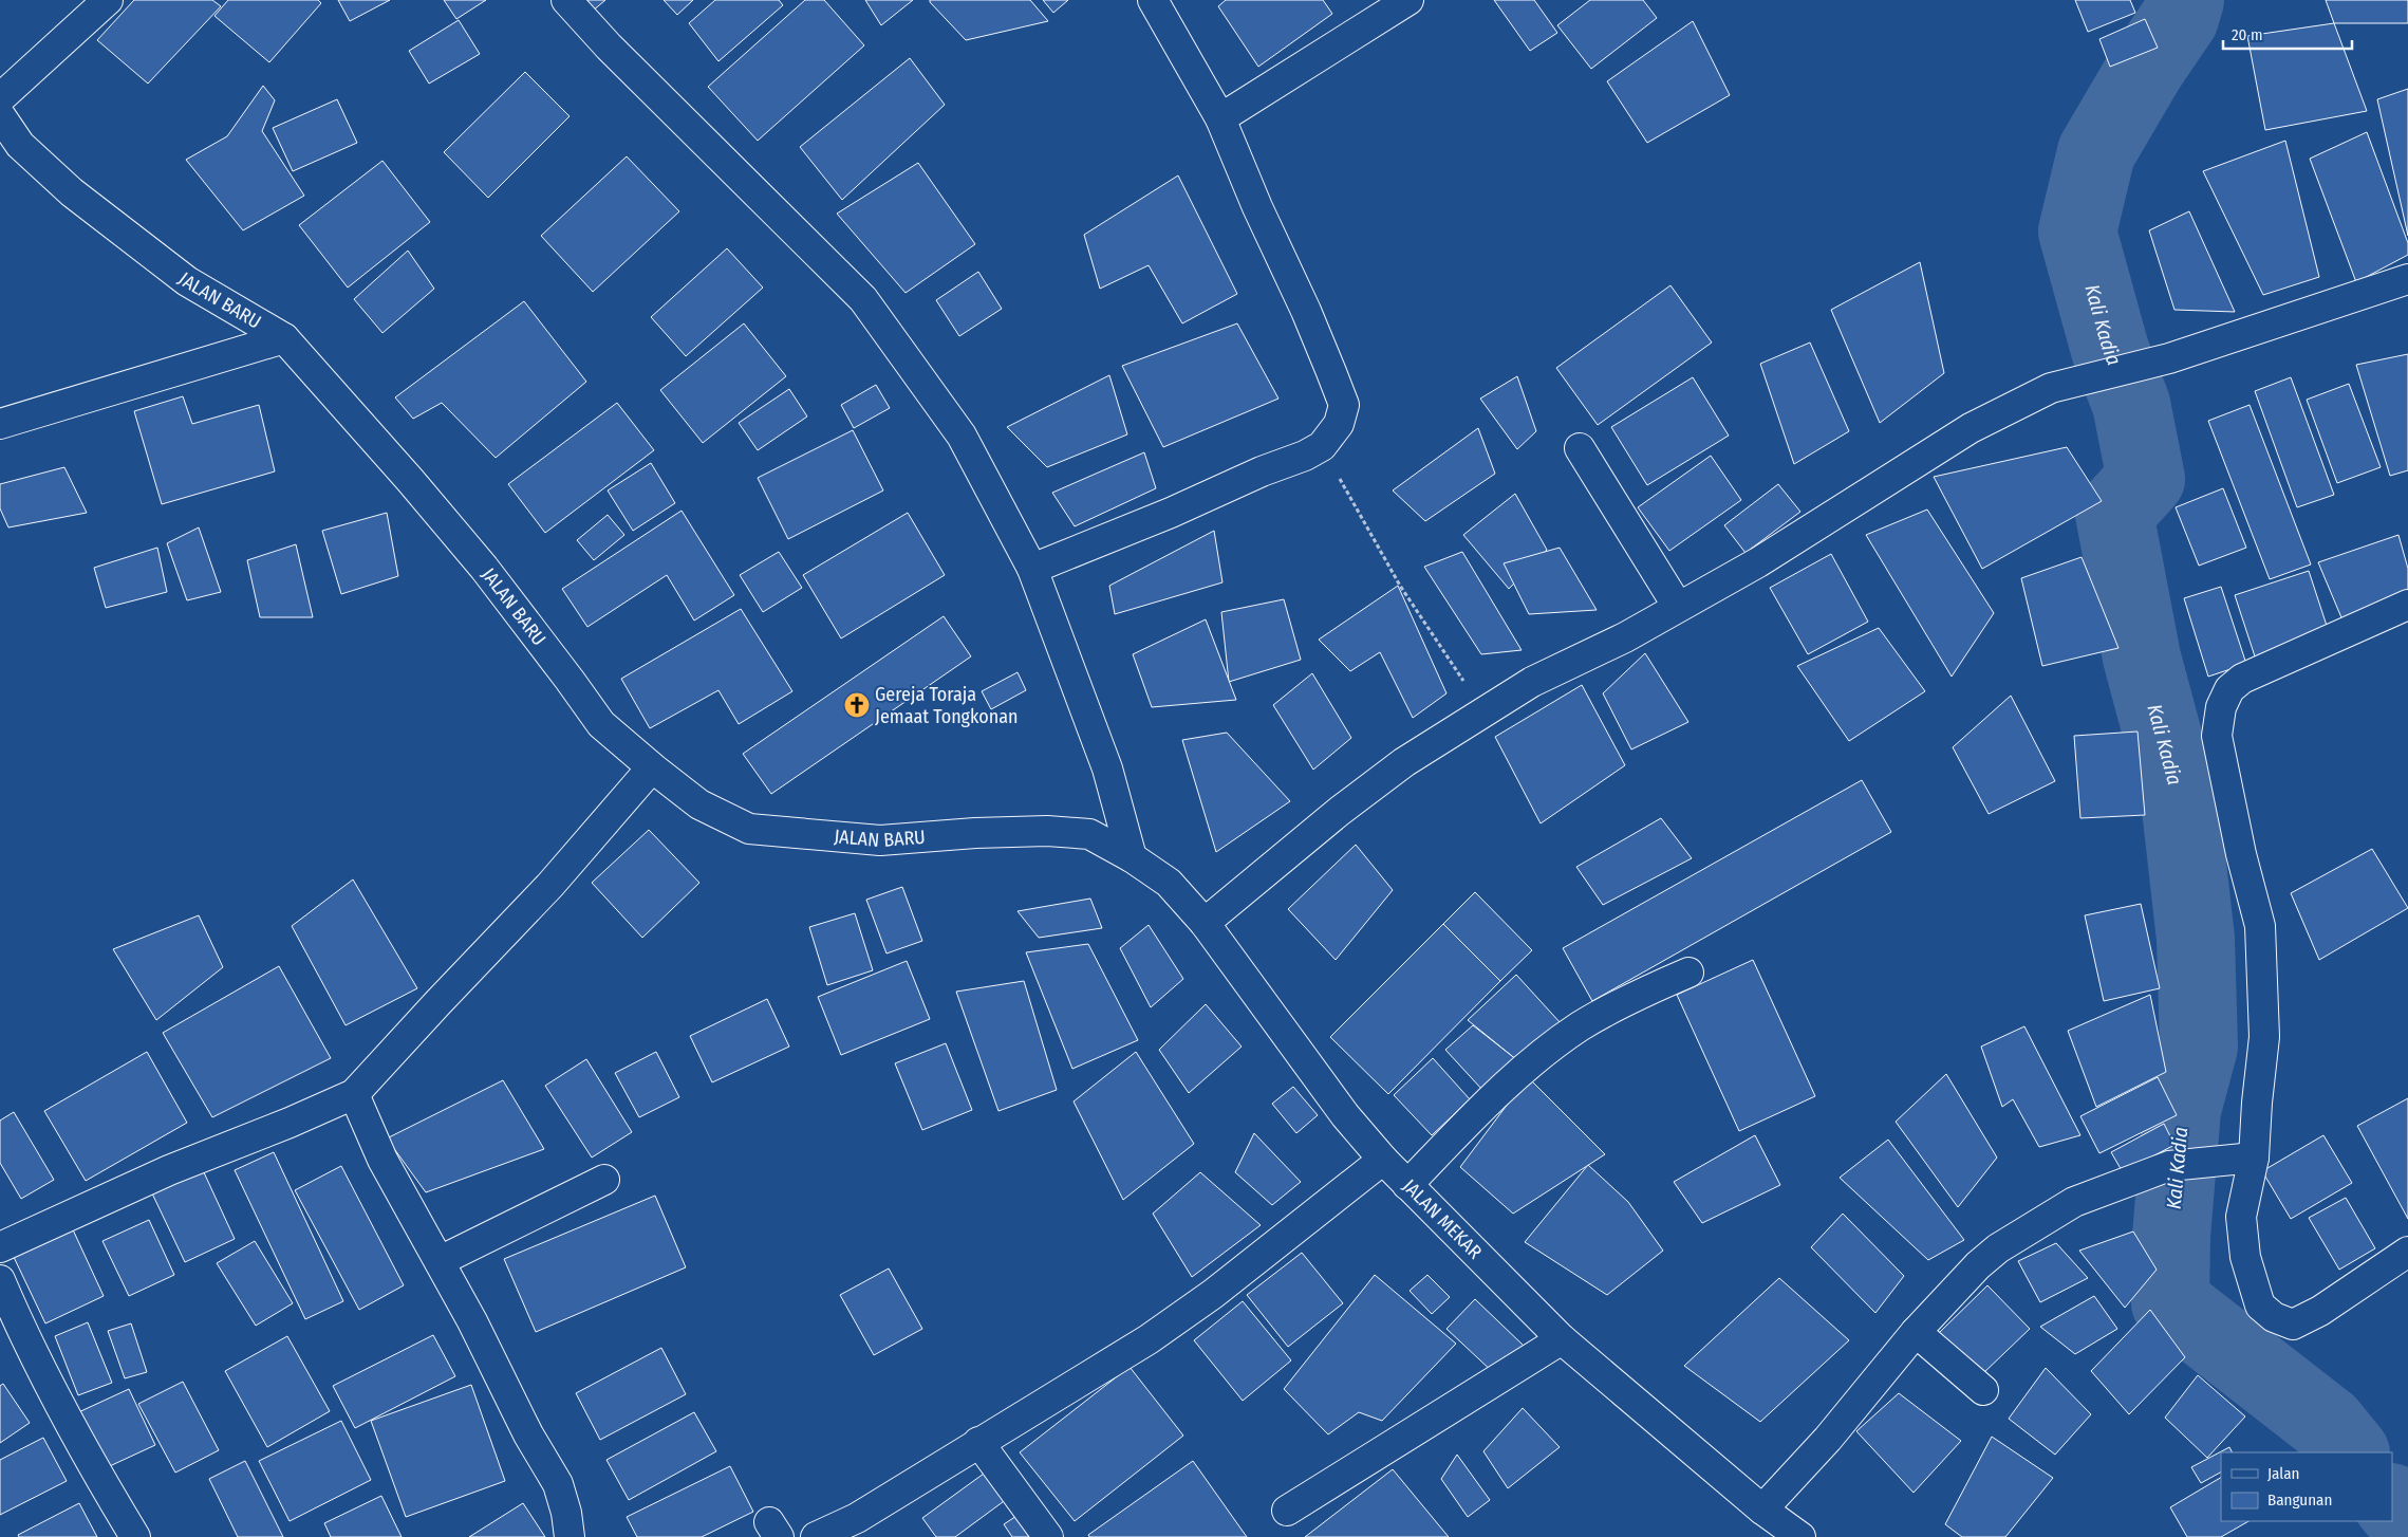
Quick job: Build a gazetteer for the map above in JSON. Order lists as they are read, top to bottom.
{
  "streets": {
    "street": ["JALAN BARU", "JALAN MEKAR"]
  },
  "crossings": [
    ["JALAN BARU", "JALAN MEKAR"]
  ],
  "water": ["Kali Kadia"],
  "places": {
    "church": ["Gereja Toraja Jemaat Tongkonan"]
  },
  "legend": ["Jalan", "Bangunan"],
  "scale_bar": "20 m"
}
